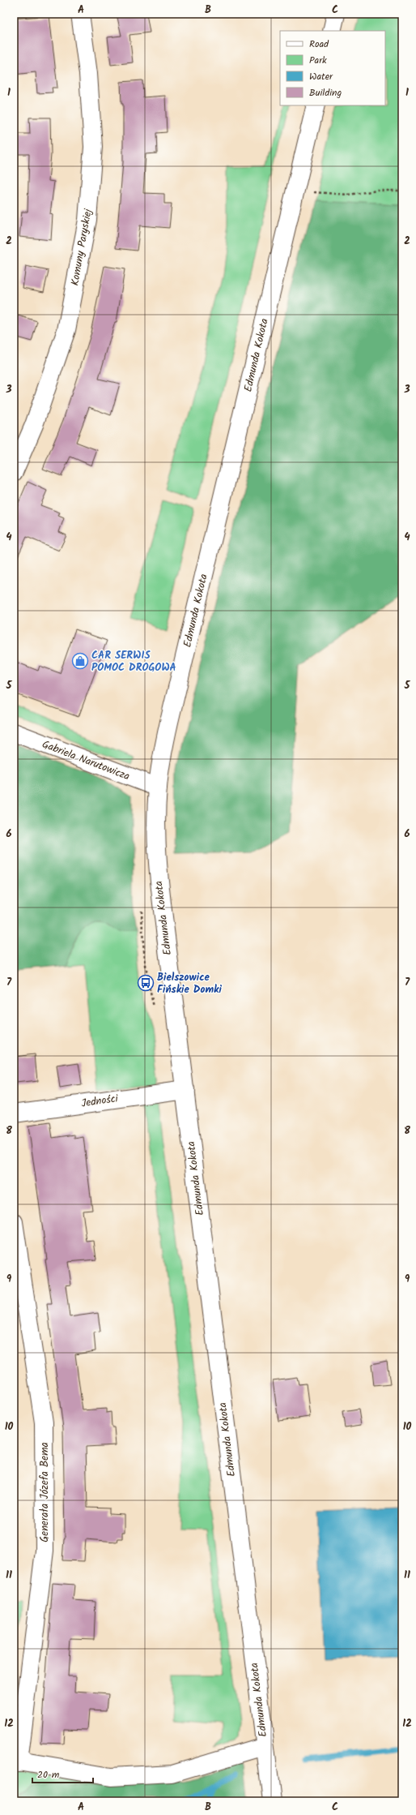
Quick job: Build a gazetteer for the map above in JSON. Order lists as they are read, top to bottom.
{
  "streets": {
    "street": [
      "Komuny Paryskiej",
      "Edmunda Kokota",
      "Gabriela Narutowicza",
      "Jedności",
      "Generała Józefa Bema"
    ]
  },
  "crossings": [
    ["Edmunda Kokota", "Gabriela Narutowicza"],
    ["Edmunda Kokota", "Jedności"]
  ],
  "places": {
    "shop": ["CAR SERWIS POMOC DROGOWA"],
    "bus stop": ["Bielszowice Fińskie Domki"]
  },
  "legend": [
    "Road",
    "Park",
    "Water",
    "Building"
  ],
  "scale_bar": "20 m",
  "grid": {
    "columns": ["A", "B", "C"],
    "rows": [
      "1",
      "2",
      "3",
      "4",
      "5",
      "6",
      "7",
      "8",
      "9",
      "10",
      "11",
      "12"
    ]
  }
}
